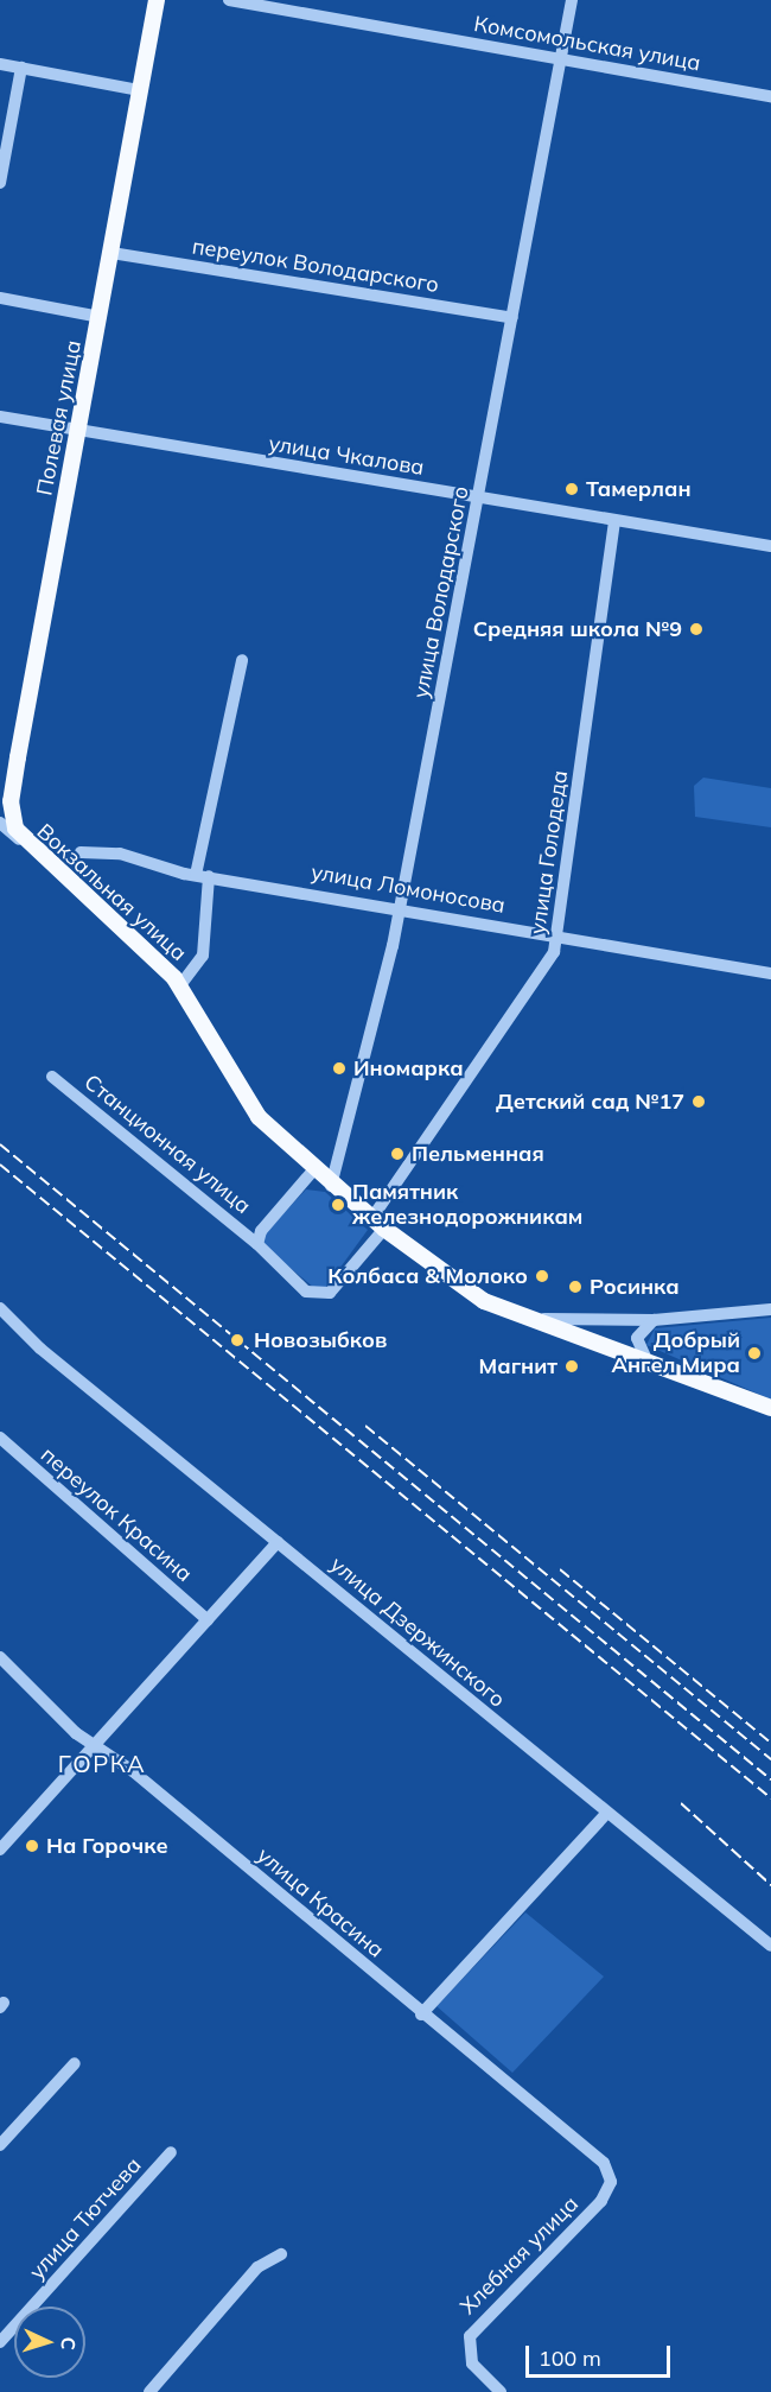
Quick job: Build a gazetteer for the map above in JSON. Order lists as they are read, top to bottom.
{
  "streets": {
    "main road": ["Полевая улица", "Вокзальная улица"],
    "street": [
      "Комсомольская улица",
      "переулок Володарского",
      "улица Чкалова",
      "улица Володарского",
      "улица Голодеда",
      "улица Ломоносова",
      "Станционная улица",
      "переулок Красина",
      "улица Дзержинского",
      "улица Красина",
      "улица Тютчева",
      "Хлебная улица"
    ]
  },
  "crossings": [
    ["Комсомольская улица", "улица Володарского"],
    ["переулок Володарского", "Полевая улица"],
    ["переулок Володарского", "улица Володарского"],
    ["Полевая улица", "улица Чкалова"],
    ["Полевая улица", "Вокзальная улица"],
    ["улица Чкалова", "улица Володарского"],
    ["улица Чкалова", "улица Голодеда"],
    ["улица Володарского", "улица Ломоносова"],
    ["улица Володарского", "Вокзальная улица"],
    ["улица Голодеда", "улица Ломоносова"],
    ["улица Голодеда", "Вокзальная улица"],
    ["улица Красина", "Хлебная улица"]
  ],
  "districts": ["ГОРКА"],
  "places": [
    "Тамерлан",
    "Средняя школа №9",
    "Иномарка",
    "Детский сад №17",
    "Пельменная",
    "Памятник железнодорожникам",
    "Колбаса & Молоко",
    "Росинка",
    "Новозыбков",
    "Добрый Ангел Мира",
    "Магнит",
    "На Горочке"
  ],
  "scale_bar": "100 m",
  "north": "right"
}
